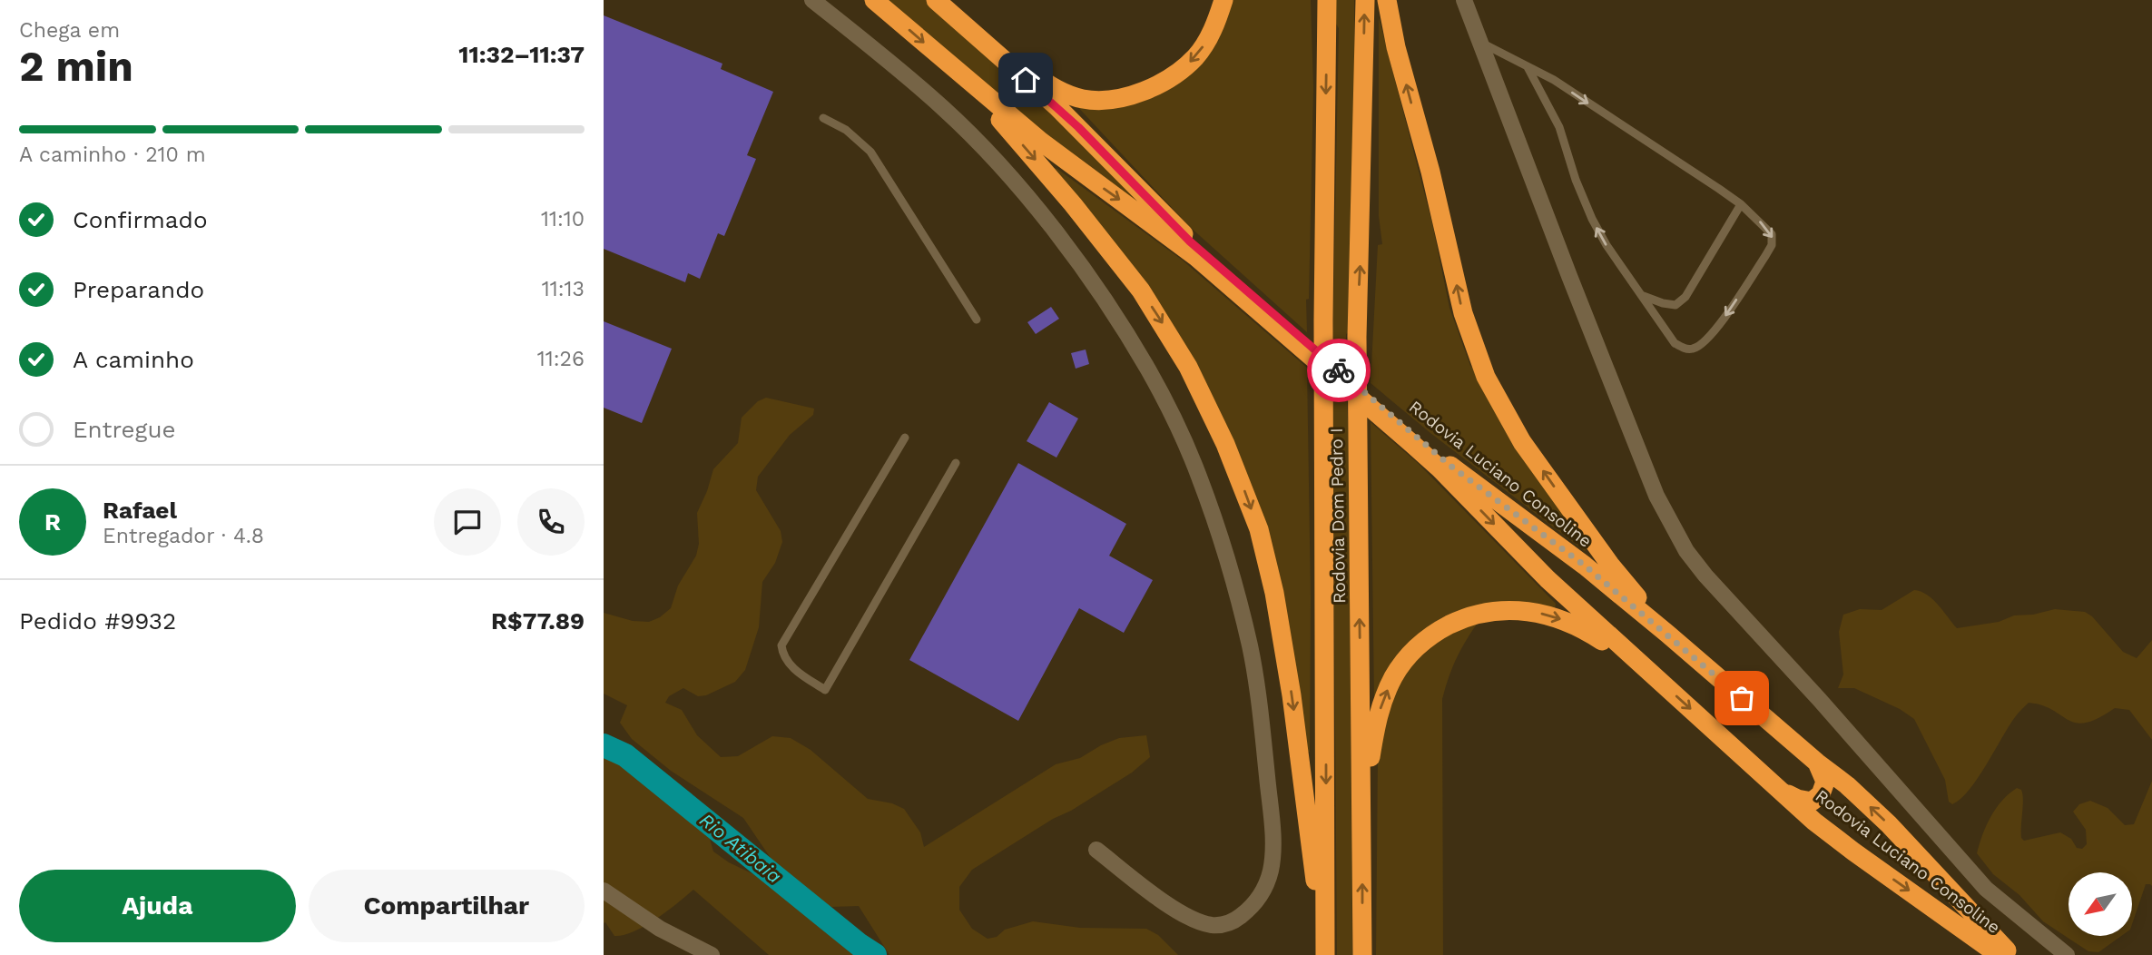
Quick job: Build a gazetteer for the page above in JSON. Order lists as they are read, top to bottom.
{
  "streets": {
    "highway": ["Rodovia Luciano Consoline", "Rodovia Dom Pedro I"]
  },
  "water": ["Rio Atibaia"],
  "north": "bottom left",
  "page": {
    "heading": ["2 min", "Chega em", "11:32–11:37"],
    "panel": [
      "Rafael",
      "Entregador · 4.8",
      "Pedido #9932",
      "R$77.89"
    ],
    "bar": "A caminho · 210 m",
    "list": [
      ["Confirmado", "11:10"],
      ["Preparando", "11:13"],
      ["A caminho", "11:26"],
      "Entregue"
    ],
    "round": "R",
    "buttons": ["Ajuda", "Compartilhar"]
  }
}
